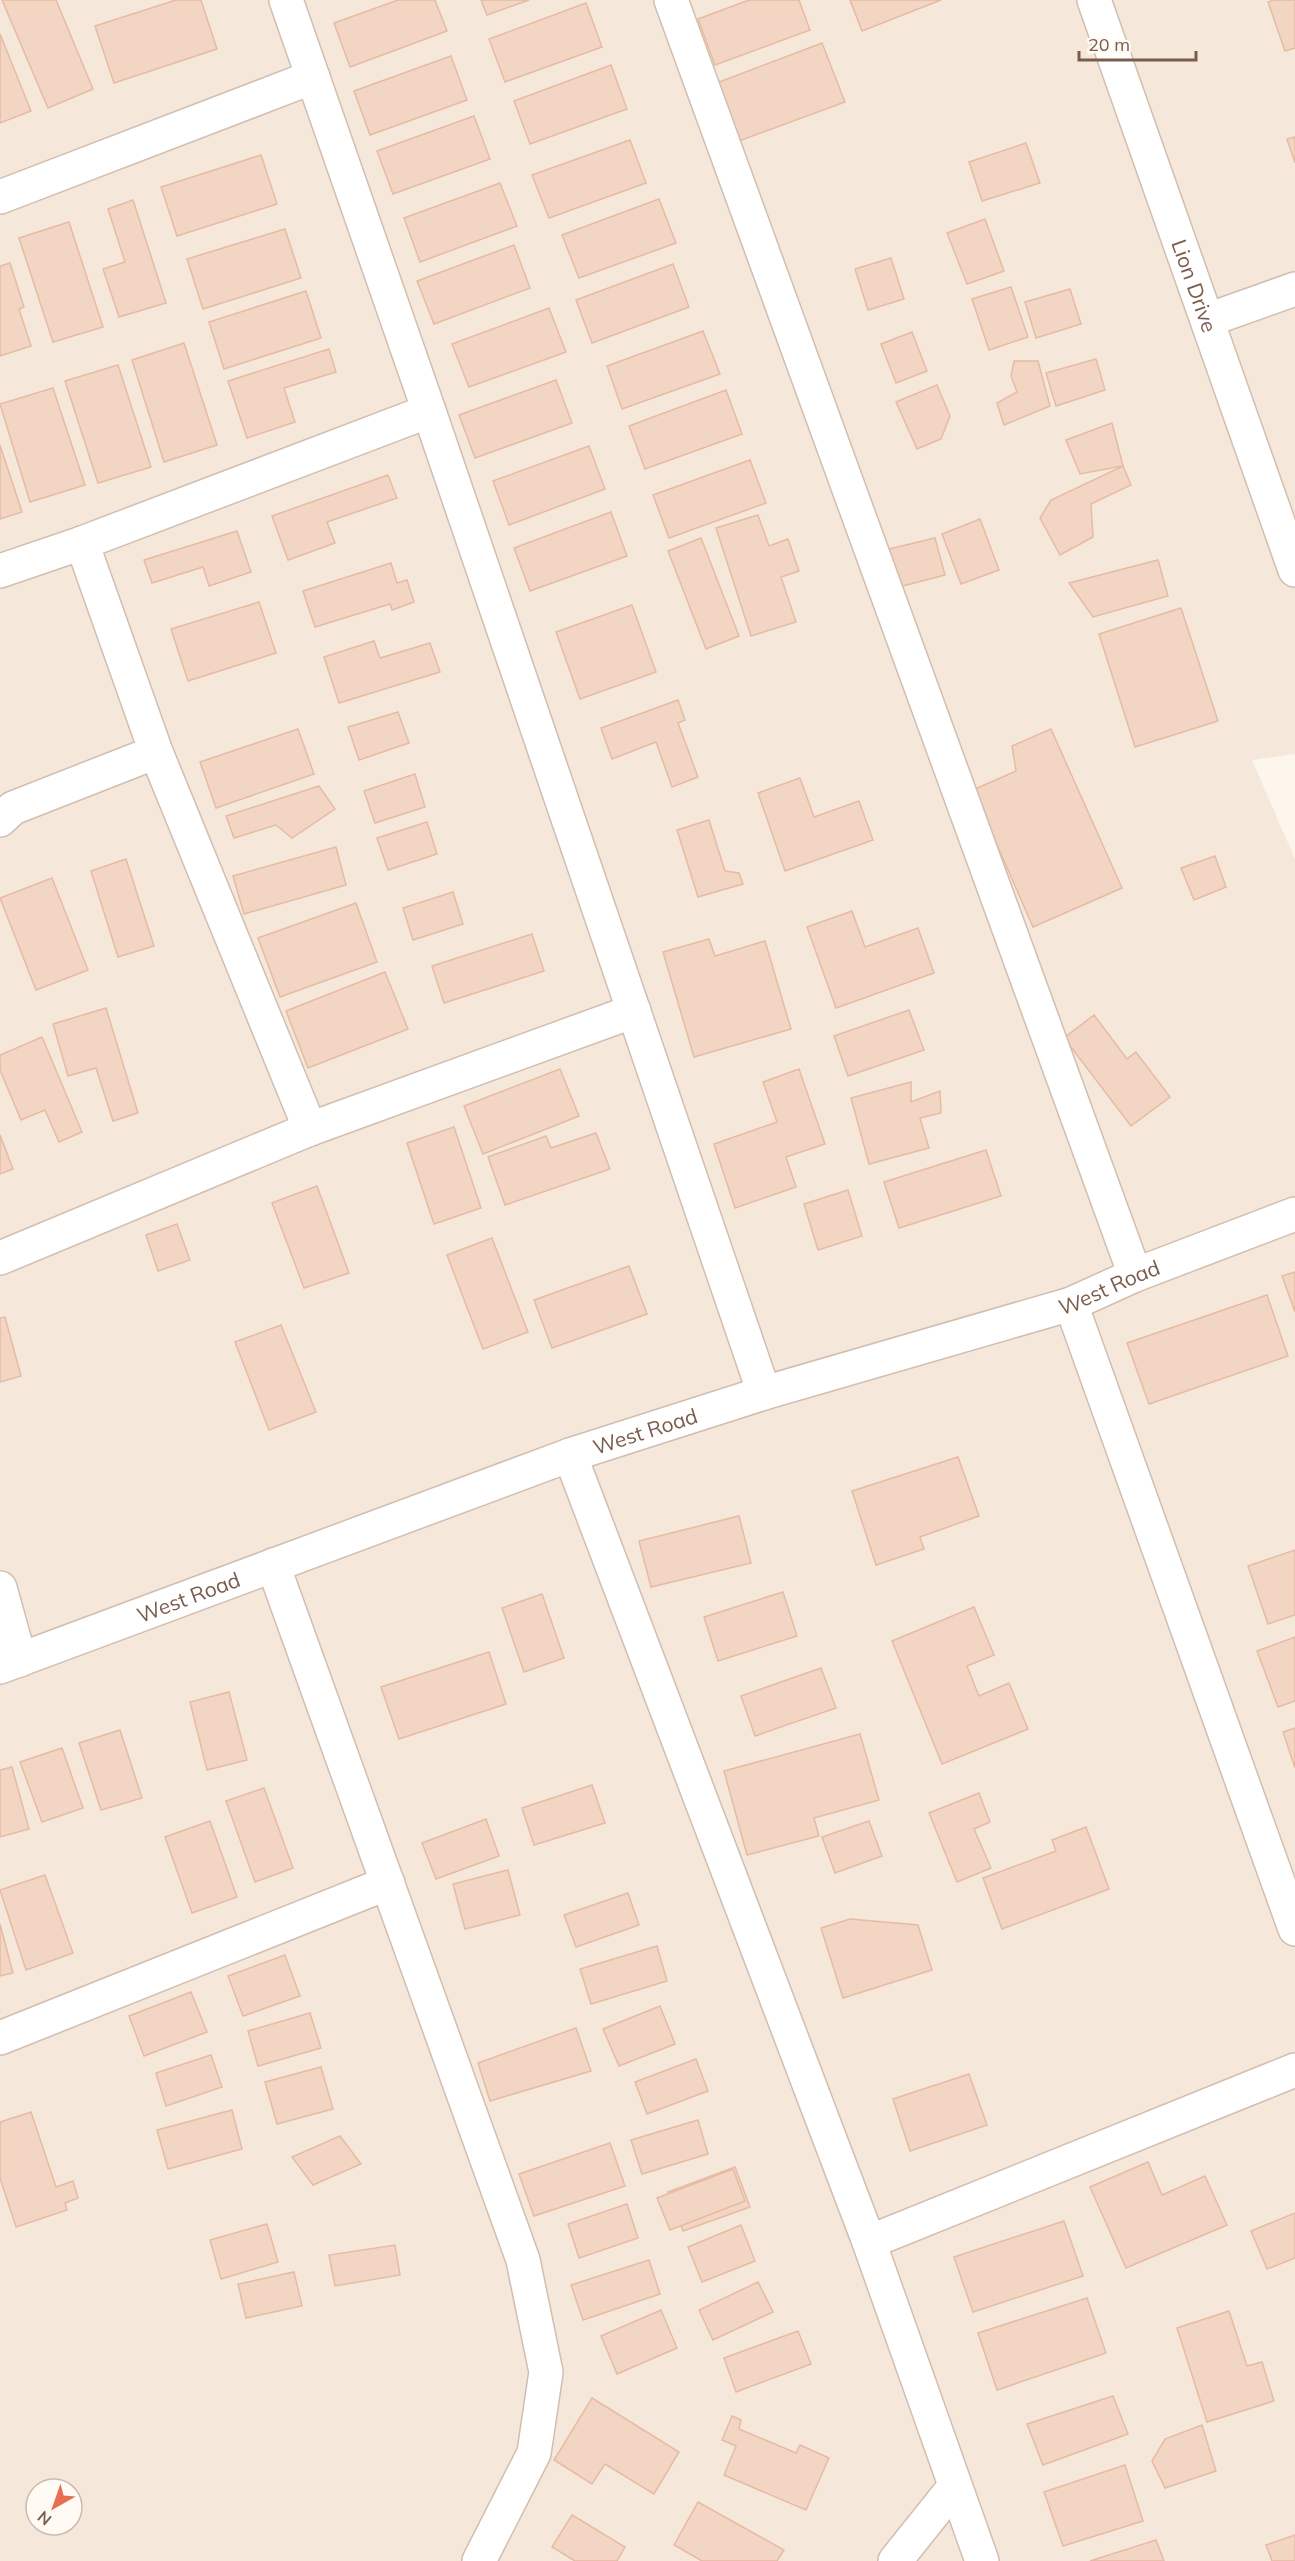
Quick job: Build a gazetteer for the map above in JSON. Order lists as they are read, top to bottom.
{
  "streets": {
    "street": ["Lion Drive", "West Road"]
  },
  "scale_bar": "20 m",
  "north": "bottom left"
}
